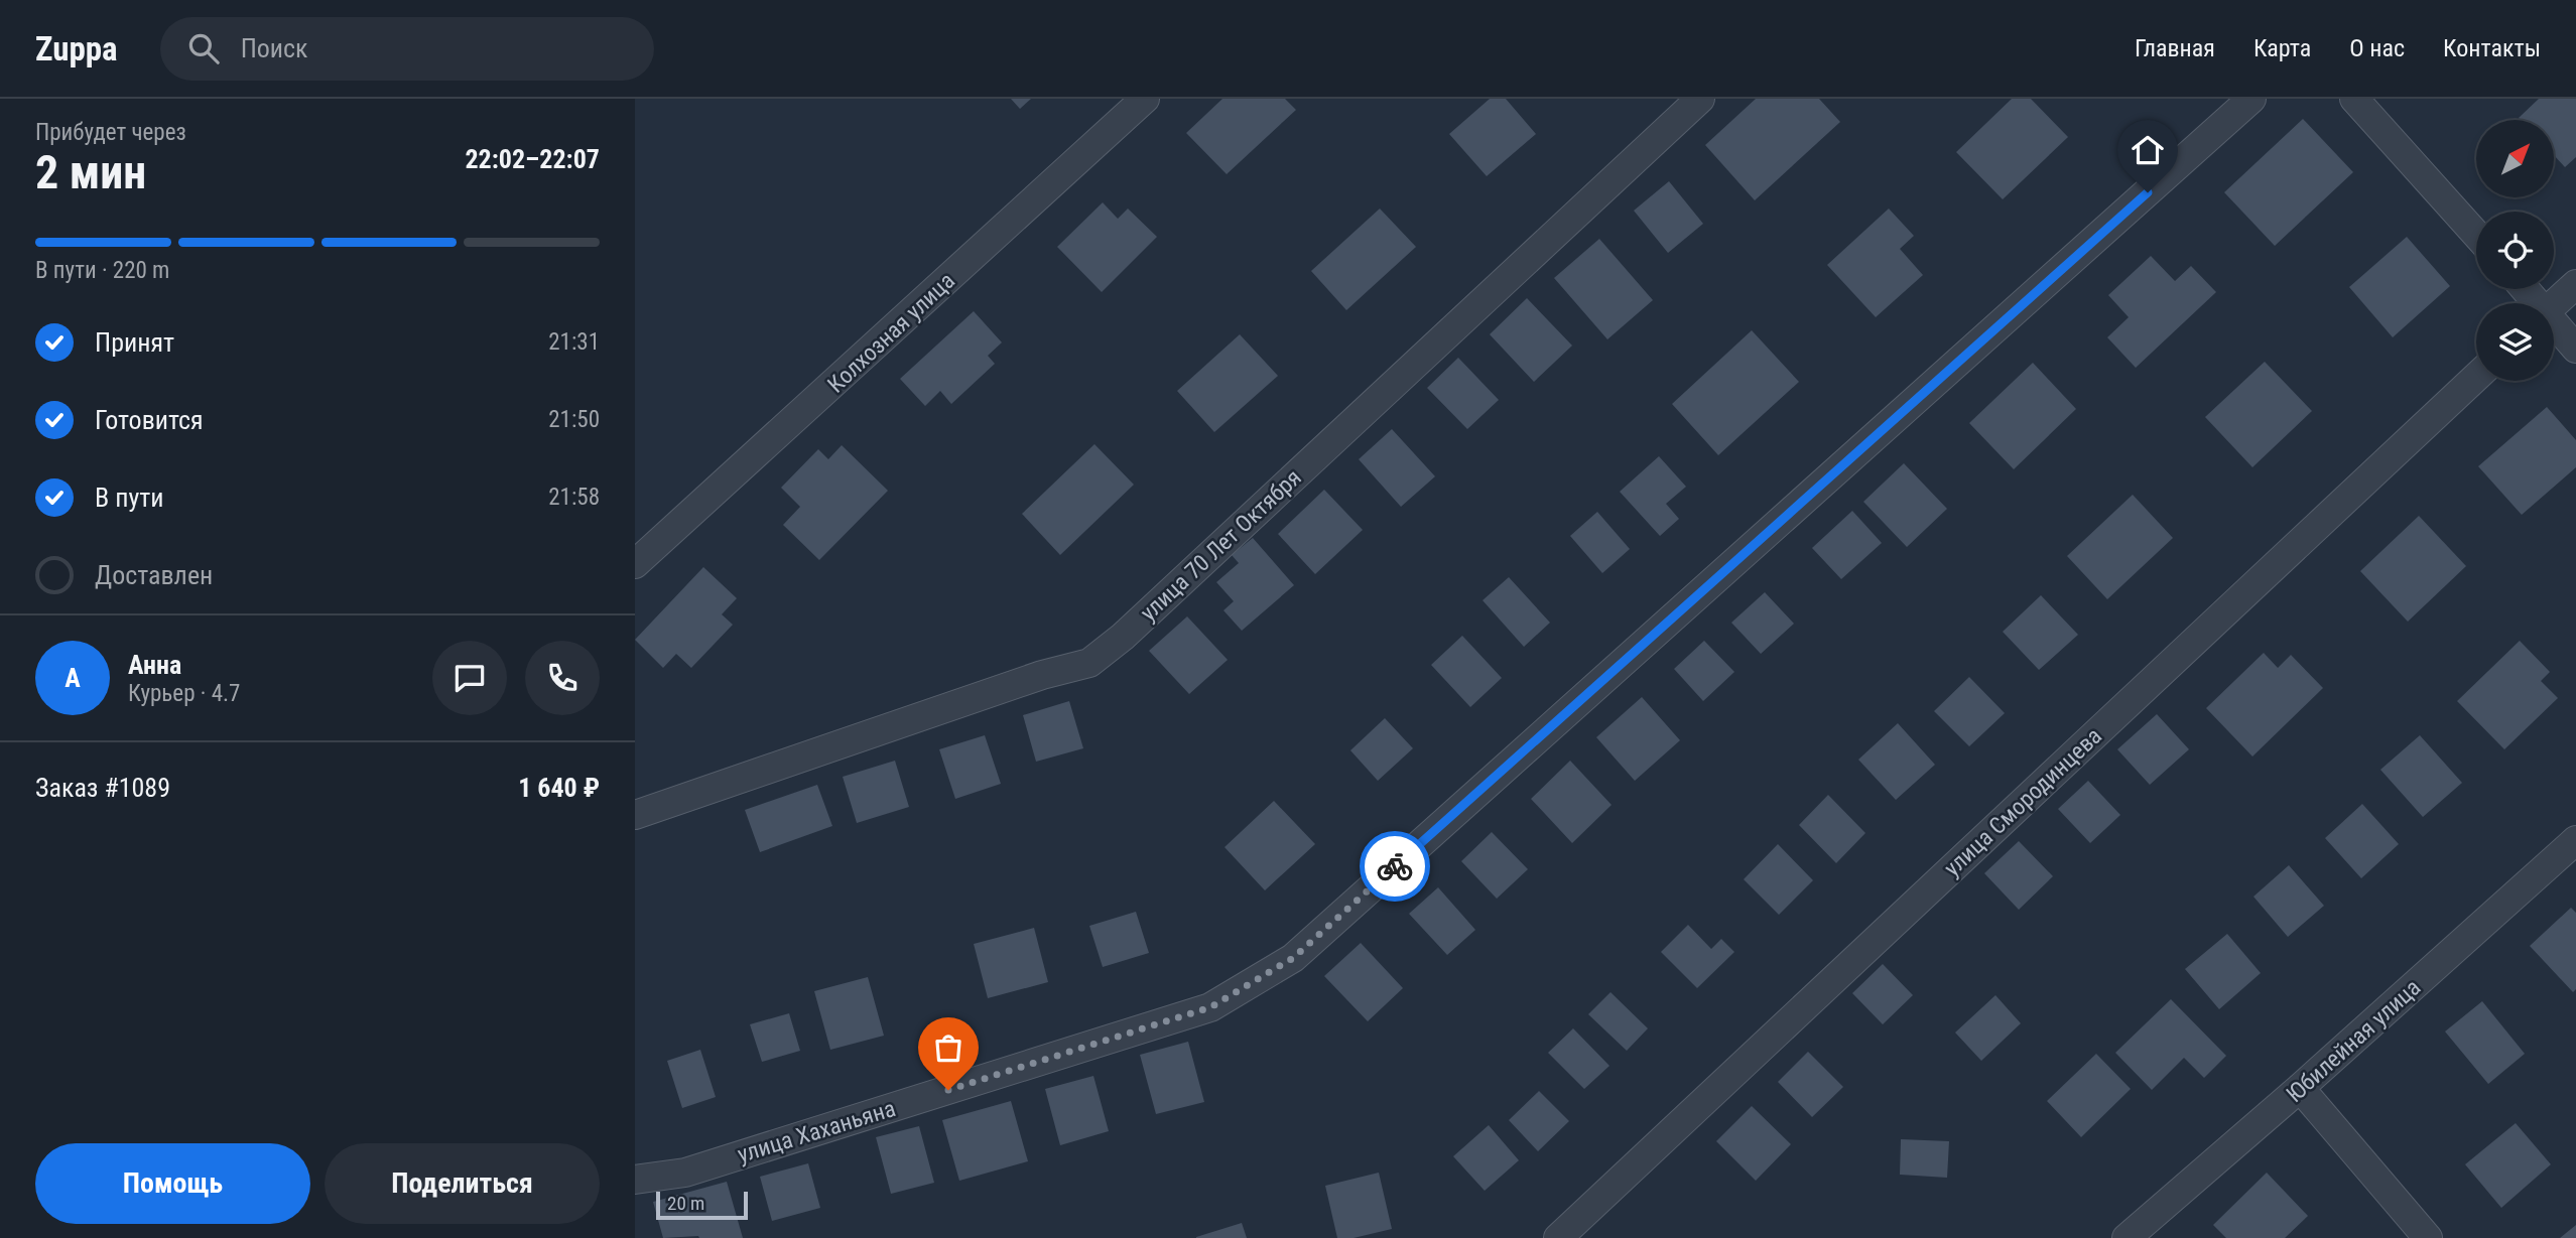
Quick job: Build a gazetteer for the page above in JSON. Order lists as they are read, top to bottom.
{
  "streets": {
    "street": [
      "Колхозная улица",
      "улица 70 Лет Октября",
      "улица Смородинцева",
      "Юбилейная улица",
      "улица Хаханьяна"
    ]
  },
  "scale_bar": "20 m",
  "north": "top right",
  "page": {
    "header": "Zuppa",
    "search": "Поиск",
    "nav": [
      "Главная",
      "Карта",
      "О нас",
      "Контакты"
    ],
    "heading": ["2 мин", "Прибудет через", "22:02–22:07"],
    "panel": [
      "Анна",
      "Курьер · 4.7",
      "Заказ #1089",
      "1 640 ₽"
    ],
    "bar": "В пути · 220 m",
    "list": [
      ["Принят", "21:31"],
      ["Готовится", "21:50"],
      ["В пути", "21:58"],
      "Доставлен"
    ],
    "round": "А",
    "buttons": ["Помощь", "Поделиться"],
    "scale": "20 m"
  }
}
